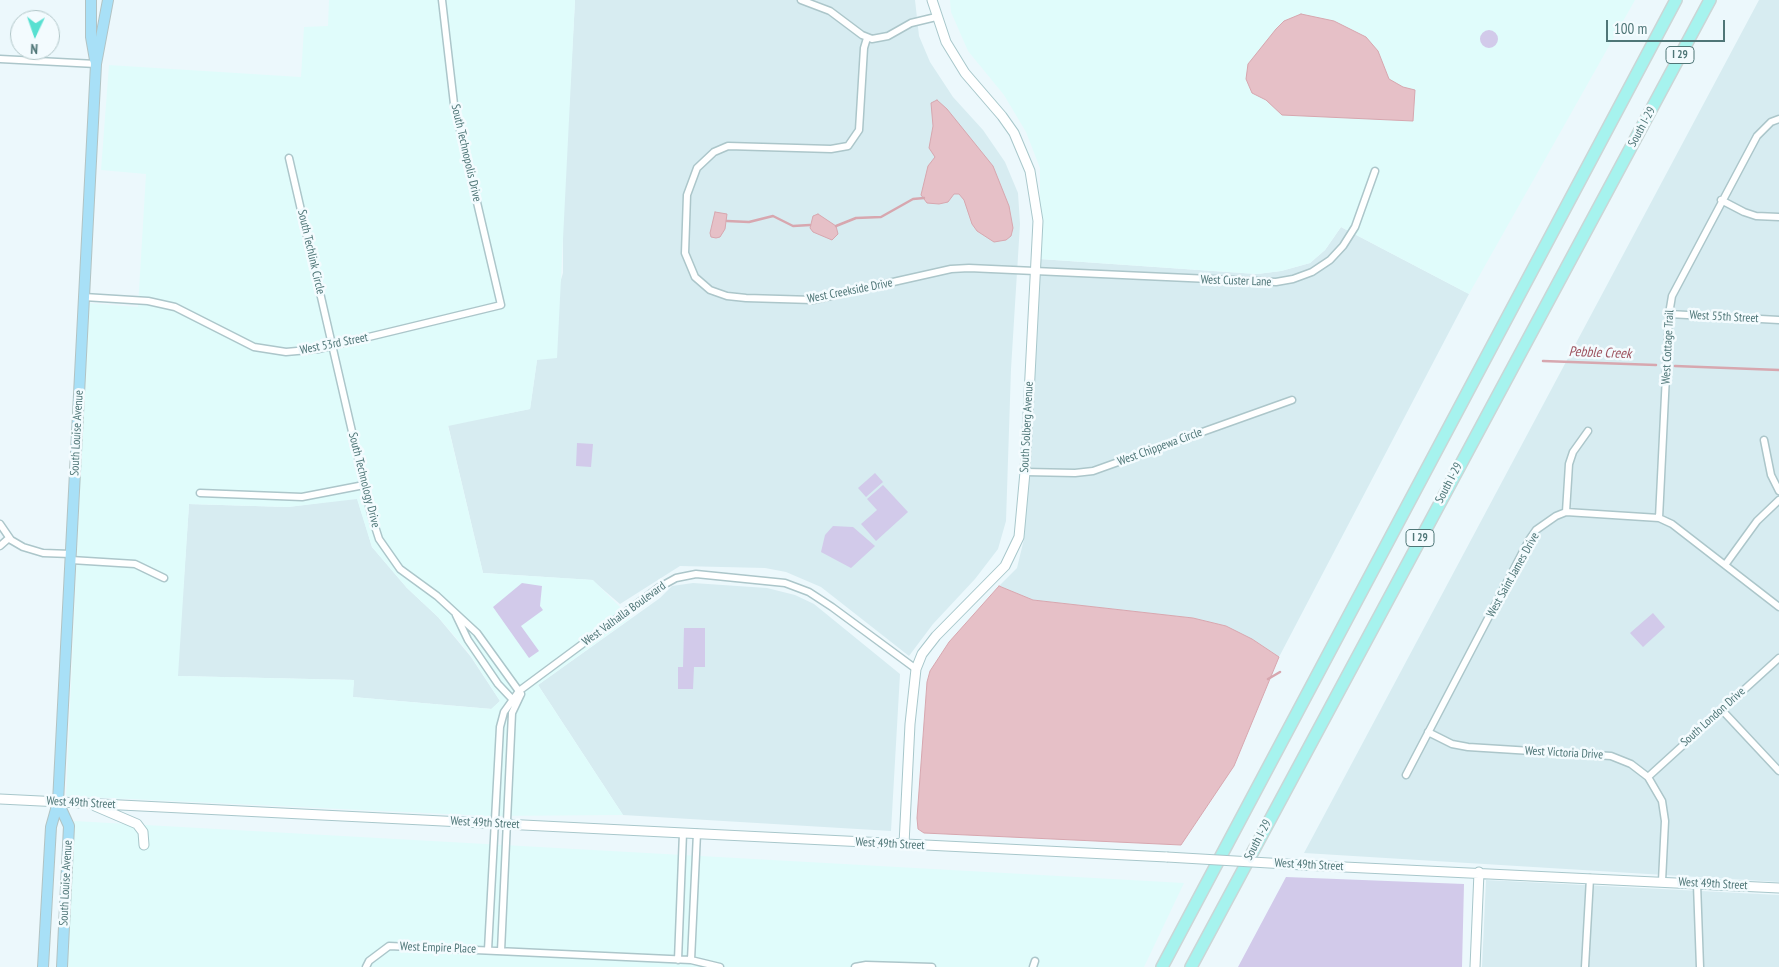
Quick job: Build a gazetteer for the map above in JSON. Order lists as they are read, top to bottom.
{
  "streets": {
    "highway": ["I 29", "South I-29"],
    "main road": ["South Solberg Avenue", "South Louise Avenue", "West 49th Street"],
    "street": [
      "South Technopolis Drive",
      "South Techlink Circle",
      "West Custer Lane",
      "West Creekside Drive",
      "West 55th Street",
      "West 53rd Street",
      "West Cottage Trail",
      "West Chippewa Circle",
      "South Technology Drive",
      "West Saint James Drive",
      "West Valhalla Boulevard",
      "South London Drive",
      "West Victoria Drive",
      "West Empire Place"
    ]
  },
  "crossings": [
    ["South Technopolis Drive", "West 53rd Street"],
    ["South Techlink Circle", "West 53rd Street"],
    ["South Techlink Circle", "South Technology Drive"],
    ["West Custer Lane", "West Creekside Drive"],
    ["West Custer Lane", "South Solberg Avenue"],
    ["West Creekside Drive", "South Solberg Avenue"],
    ["West 55th Street", "West Cottage Trail"],
    ["West 53rd Street", "South Louise Avenue"],
    ["West 53rd Street", "South Technology Drive"],
    ["South Solberg Avenue", "West Chippewa Circle"],
    ["South Solberg Avenue", "West Valhalla Boulevard"],
    ["South Solberg Avenue", "West 49th Street"],
    ["South Louise Avenue", "West 49th Street"],
    ["South Technology Drive", "West Valhalla Boulevard"],
    ["West Saint James Drive", "West Victoria Drive"],
    ["West Valhalla Boulevard", "West 49th Street"],
    ["West Valhalla Boulevard", "West Empire Place"],
    ["South London Drive", "West Victoria Drive"],
    ["West Victoria Drive", "West 49th Street"],
    ["West 49th Street", "West Empire Place"]
  ],
  "water": ["Pebble Creek"],
  "scale_bar": "100 m",
  "north": "bottom"
}
